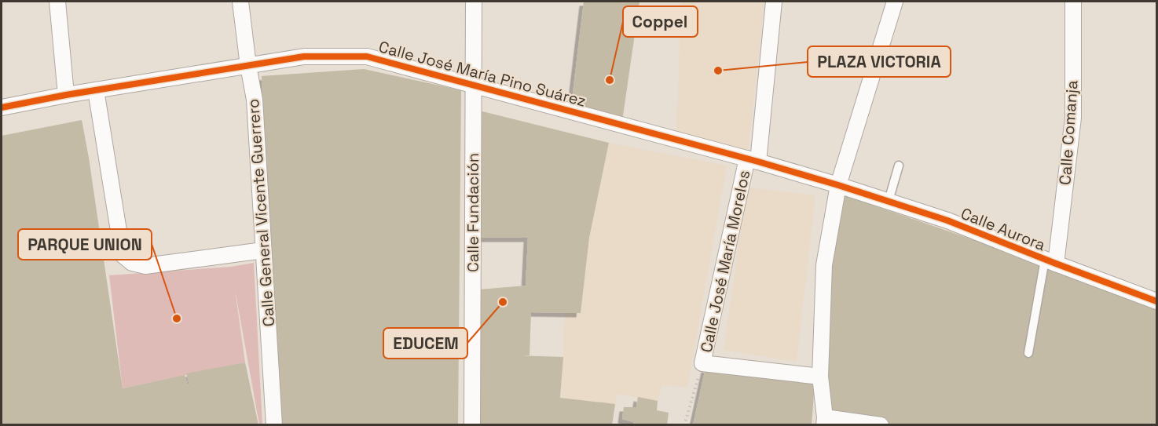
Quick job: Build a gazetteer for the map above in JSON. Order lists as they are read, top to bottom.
{
  "streets": {
    "street": [
      "Calle José María Pino Suárez",
      "Calle Comanja",
      "Calle General Vicente Guerrero",
      "Calle Fundación",
      "Calle Aurora",
      "Calle José María Morelos"
    ]
  },
  "crossings": [
    ["Calle José María Pino Suárez", "Calle General Vicente Guerrero"],
    ["Calle José María Pino Suárez", "Calle Fundación"],
    ["Calle José María Pino Suárez", "Calle Aurora"],
    ["Calle José María Pino Suárez", "Calle José María Morelos"],
    ["Calle Comanja", "Calle Aurora"]
  ],
  "places": [
    "PLAZA VICTORIA",
    "Coppel",
    "EDUCEM",
    "PARQUE UNION"
  ]
}
